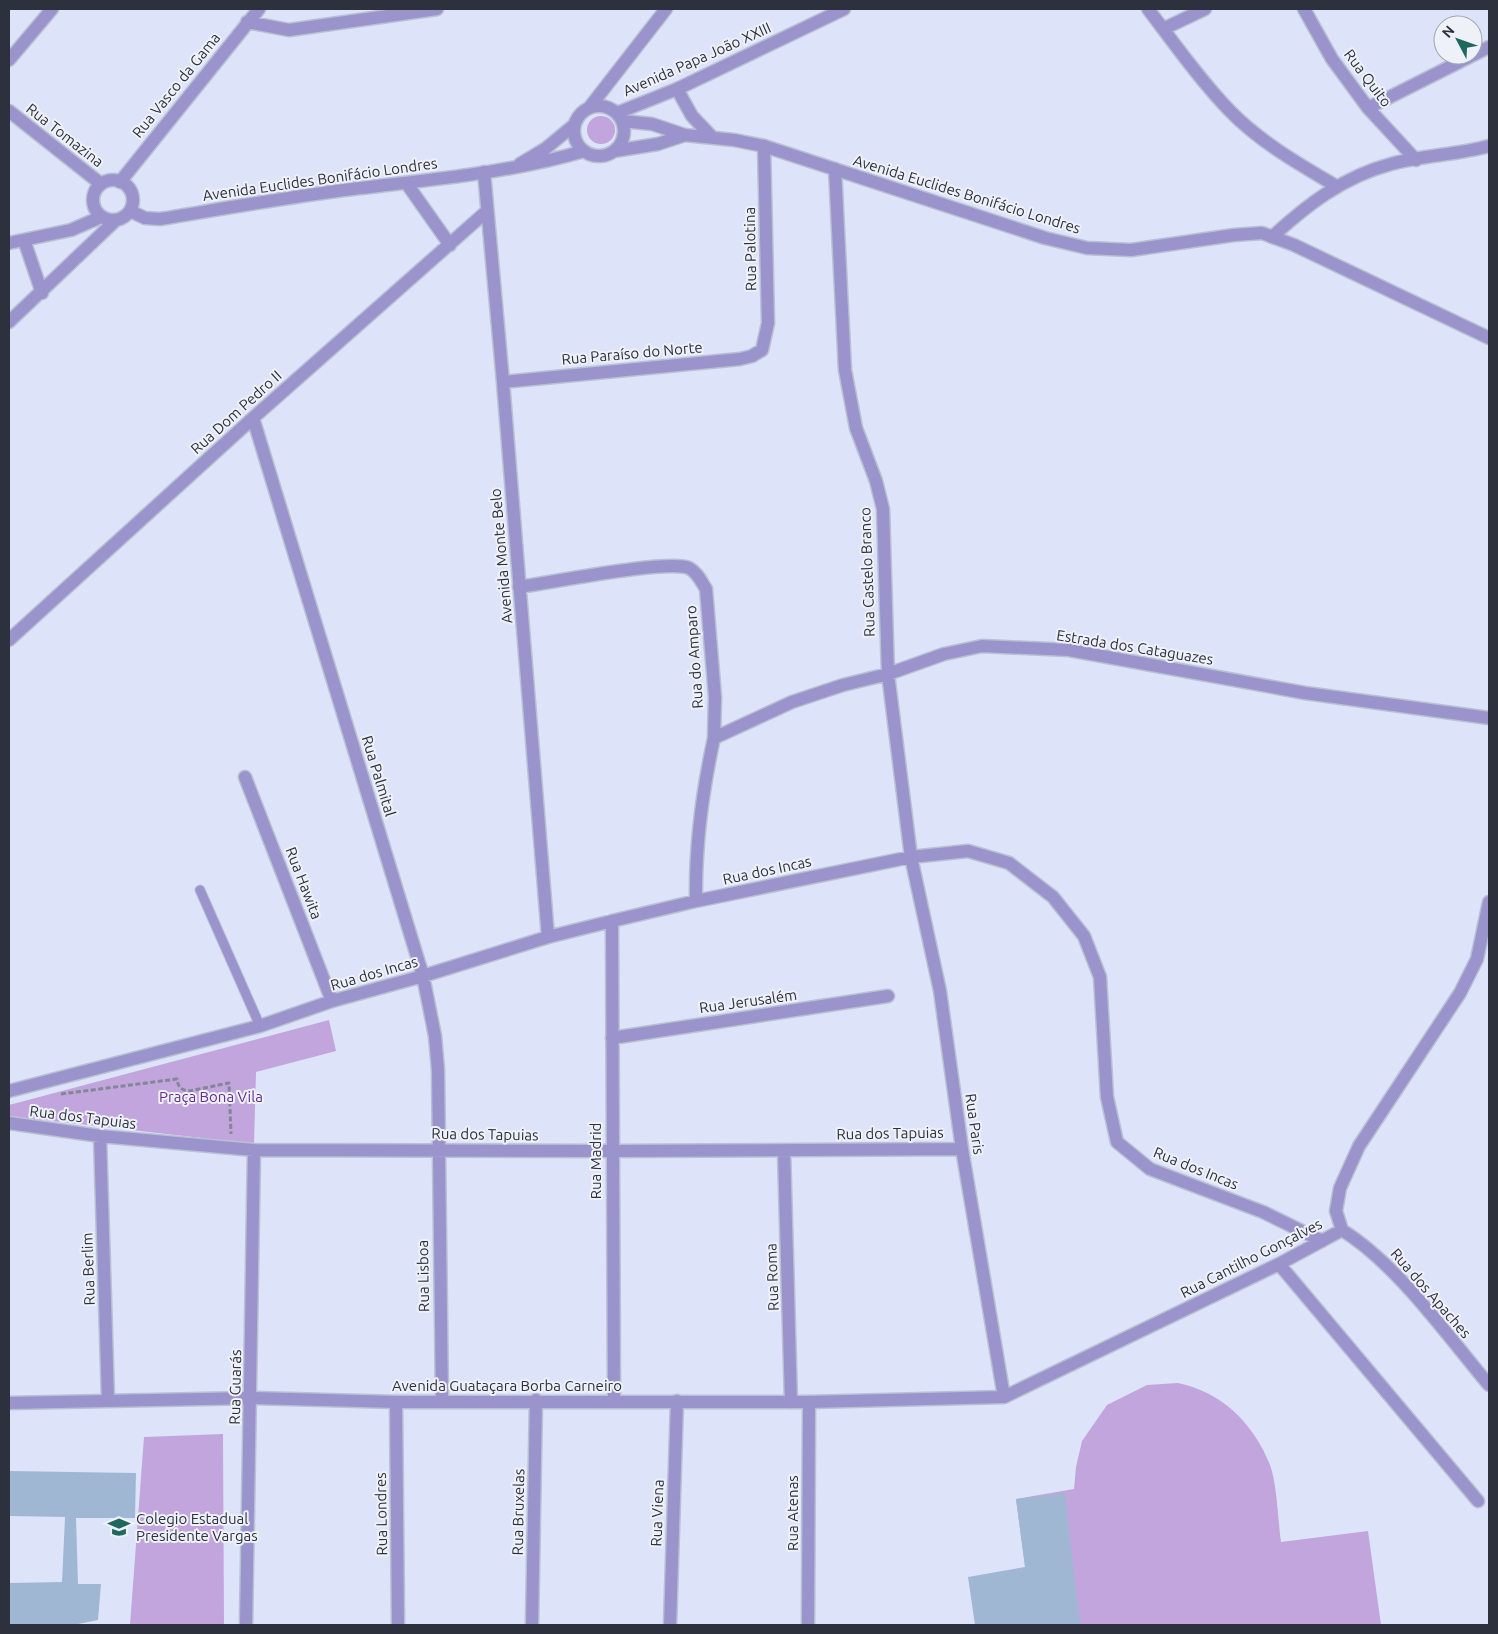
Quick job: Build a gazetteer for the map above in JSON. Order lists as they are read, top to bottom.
{
  "streets": {
    "street": [
      "Avenida Papa João XXIII",
      "Rua Quito",
      "Rua Vasco da Gama",
      "Rua Tomazina",
      "Avenida Euclides Bonifácio Londres",
      "Rua Palotina",
      "Rua Paraíso do Norte",
      "Rua Dom Pedro II",
      "Avenida Monte Belo",
      "Rua Castelo Branco",
      "Estrada dos Cataguazes",
      "Rua do Amparo",
      "Rua Palmital",
      "Rua dos Incas",
      "Rua Hawita",
      "Rua Jerusalém",
      "Rua dos Tapuias",
      "Rua Paris",
      "Rua Madrid",
      "Rua Cantilho Gonçalves",
      "Rua Berlim",
      "Rua Lisboa",
      "Rua Roma",
      "Rua dos Apaches",
      "Avenida Guataçara Borba Carneiro",
      "Rua Guarás",
      "Rua Bruxelas",
      "Rua Viena",
      "Rua Atenas",
      "Rua Londres"
    ]
  },
  "crossings": [
    ["Avenida Papa João XXIII", "Avenida Euclides Bonifácio Londres"],
    ["Rua Vasco da Gama", "Rua Tomazina"],
    ["Rua Vasco da Gama", "Avenida Euclides Bonifácio Londres"],
    ["Rua Tomazina", "Avenida Euclides Bonifácio Londres"],
    ["Avenida Euclides Bonifácio Londres", "Rua Palotina"],
    ["Avenida Euclides Bonifácio Londres", "Avenida Monte Belo"],
    ["Avenida Euclides Bonifácio Londres", "Rua Castelo Branco"],
    ["Rua Palotina", "Rua Paraíso do Norte"],
    ["Rua Paraíso do Norte", "Avenida Monte Belo"],
    ["Rua Dom Pedro II", "Avenida Monte Belo"],
    ["Rua Dom Pedro II", "Rua Palmital"],
    ["Avenida Monte Belo", "Rua do Amparo"],
    ["Avenida Monte Belo", "Rua dos Incas"],
    ["Rua Castelo Branco", "Estrada dos Cataguazes"],
    ["Rua Castelo Branco", "Rua dos Incas"],
    ["Rua Castelo Branco", "Rua Paris"],
    ["Estrada dos Cataguazes", "Rua do Amparo"],
    ["Rua Palmital", "Rua dos Incas"],
    ["Rua Palmital", "Rua dos Tapuias"],
    ["Rua Palmital", "Rua Lisboa"],
    ["Rua dos Incas", "Rua Hawita"],
    ["Rua dos Incas", "Rua Paris"],
    ["Rua dos Incas", "Rua Madrid"],
    ["Rua dos Incas", "Rua Cantilho Gonçalves"],
    ["Rua Jerusalém", "Rua Madrid"],
    ["Rua dos Tapuias", "Rua Paris"],
    ["Rua dos Tapuias", "Rua Madrid"],
    ["Rua dos Tapuias", "Rua Berlim"],
    ["Rua dos Tapuias", "Rua Lisboa"],
    ["Rua dos Tapuias", "Rua Roma"],
    ["Rua dos Tapuias", "Rua Guarás"],
    ["Rua Paris", "Rua Cantilho Gonçalves"],
    ["Rua Paris", "Avenida Guataçara Borba Carneiro"],
    ["Rua Madrid", "Avenida Guataçara Borba Carneiro"],
    ["Rua Cantilho Gonçalves", "Rua dos Apaches"],
    ["Rua Cantilho Gonçalves", "Avenida Guataçara Borba Carneiro"],
    ["Rua Berlim", "Avenida Guataçara Borba Carneiro"],
    ["Rua Lisboa", "Avenida Guataçara Borba Carneiro"],
    ["Rua Roma", "Avenida Guataçara Borba Carneiro"],
    ["Avenida Guataçara Borba Carneiro", "Rua Guarás"],
    ["Avenida Guataçara Borba Carneiro", "Rua Bruxelas"],
    ["Avenida Guataçara Borba Carneiro", "Rua Viena"],
    ["Avenida Guataçara Borba Carneiro", "Rua Atenas"],
    ["Avenida Guataçara Borba Carneiro", "Rua Londres"]
  ],
  "parks": ["Praça Bona Vila"],
  "places": {
    "school or university": ["Colegio Estadual Presidente Vargas"]
  },
  "north": "top left"
}
